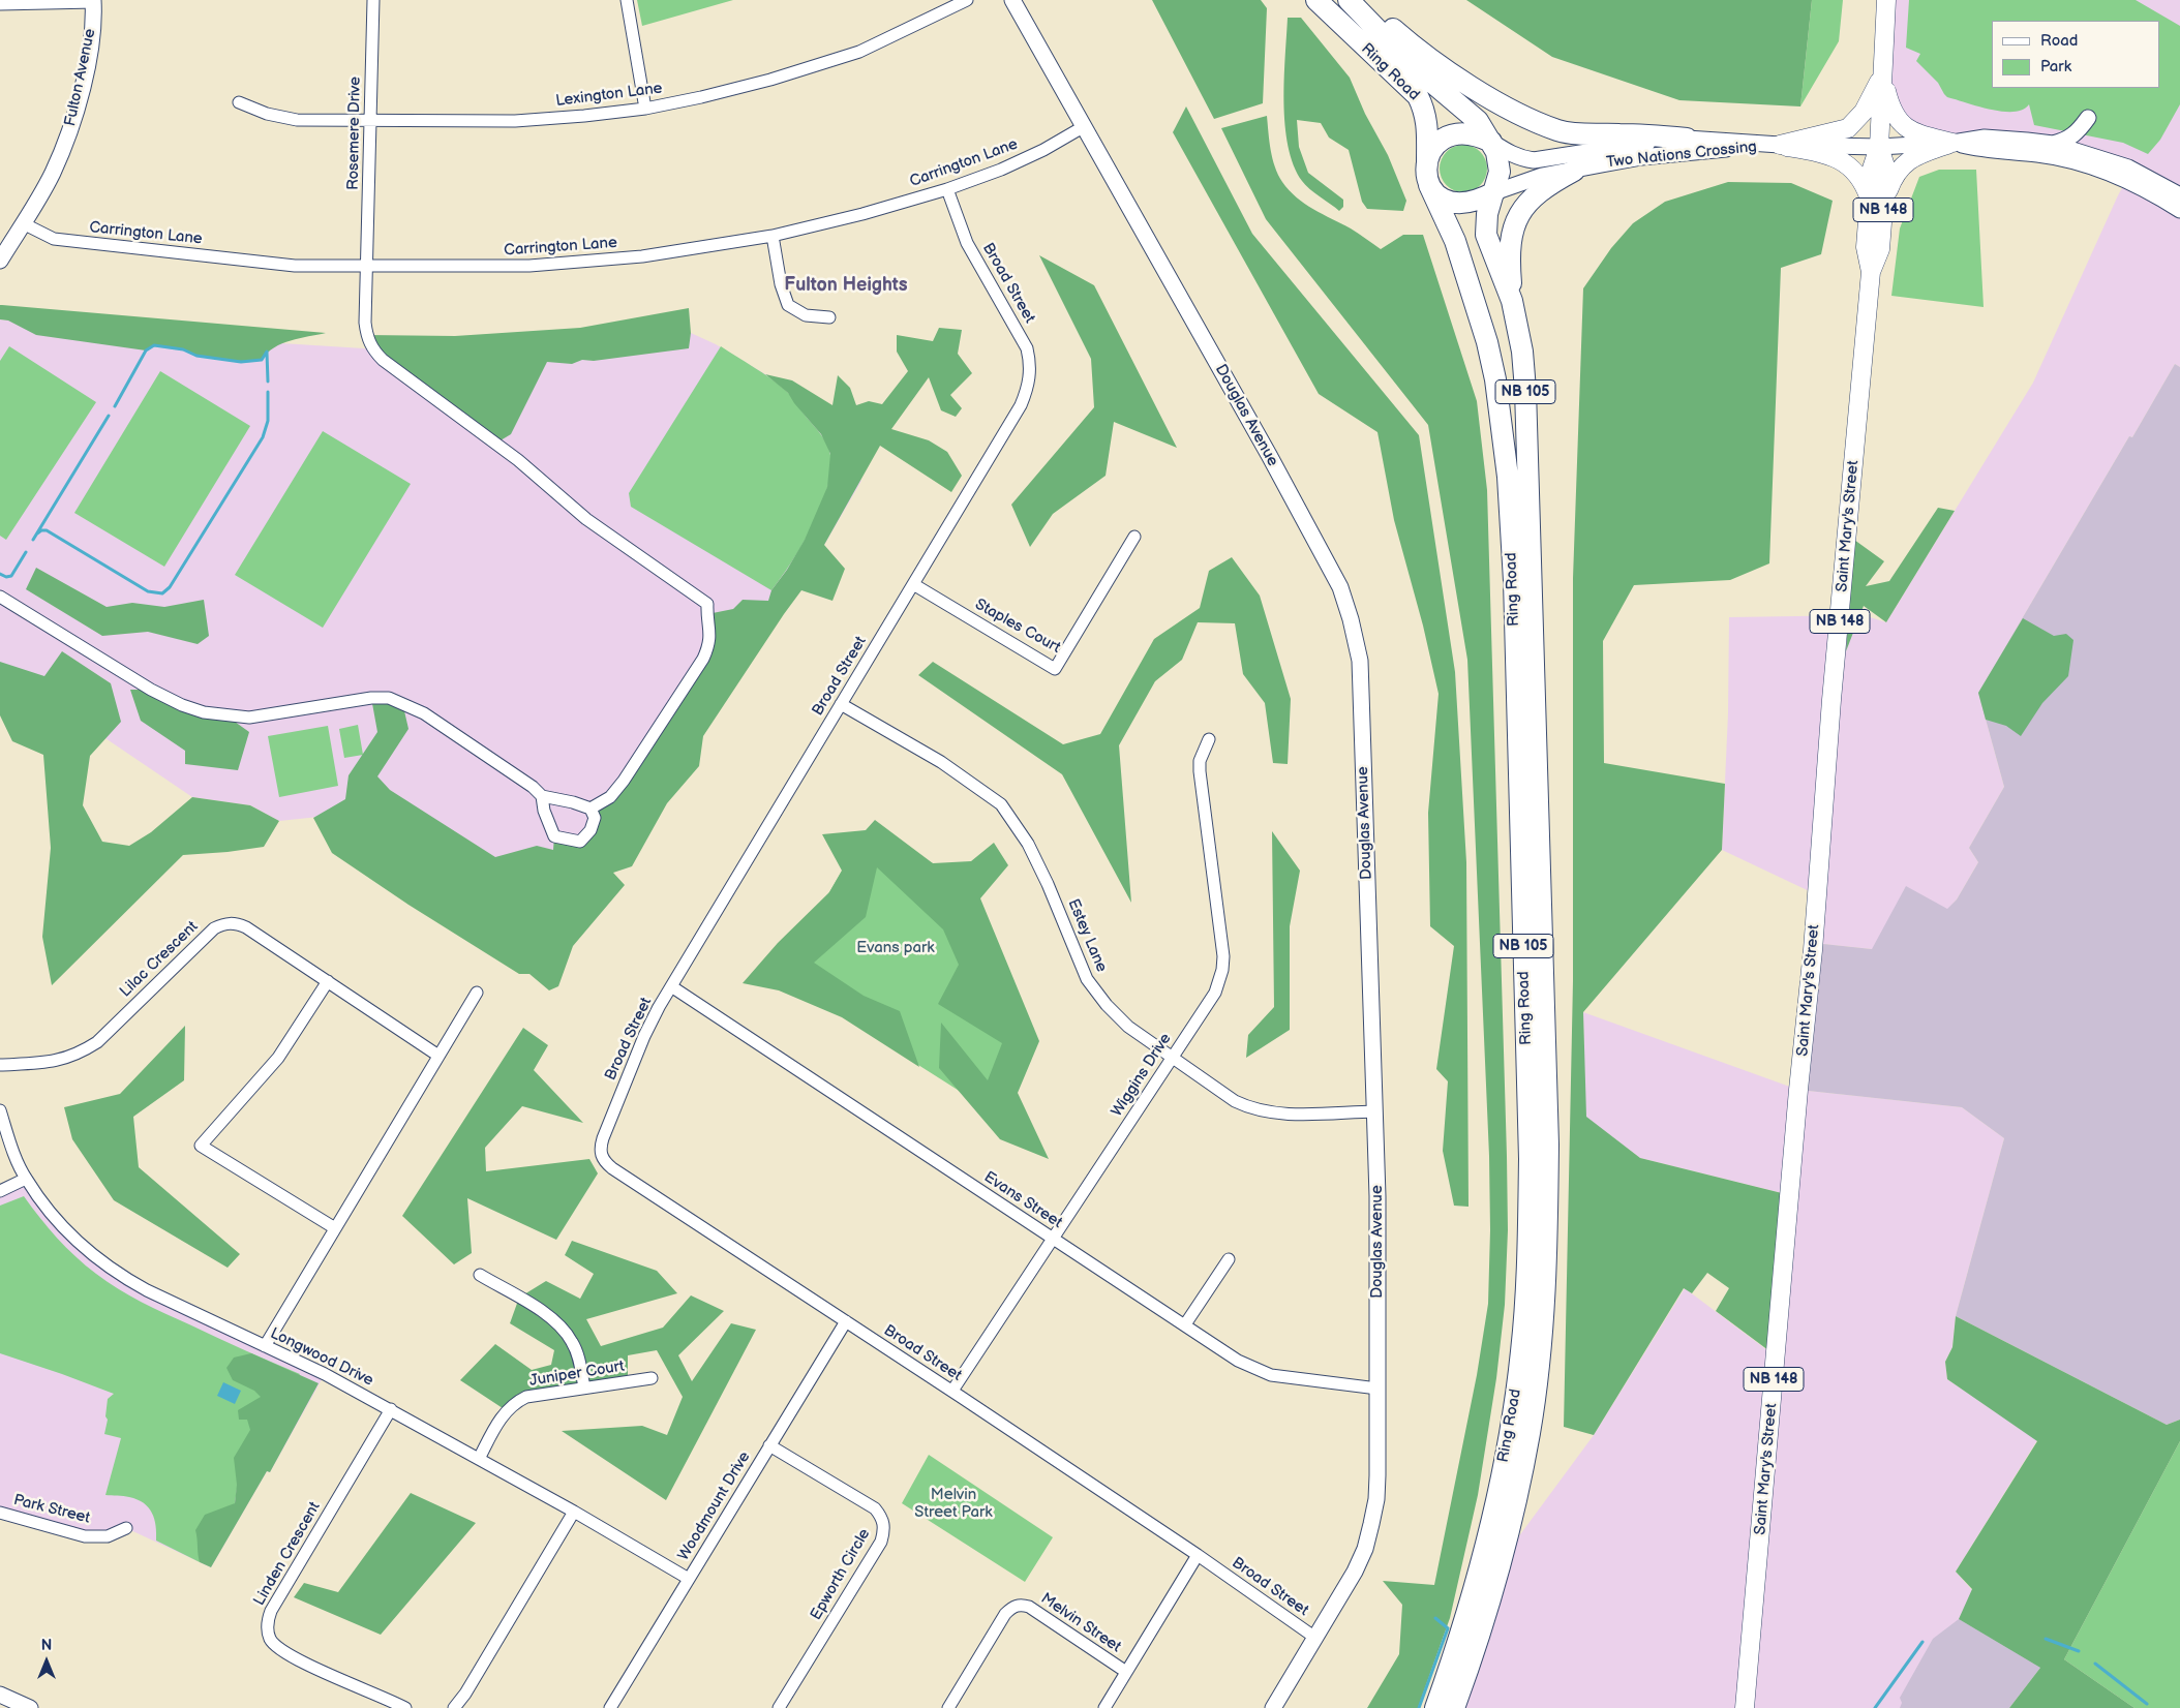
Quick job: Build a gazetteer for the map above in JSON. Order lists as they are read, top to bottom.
{
  "streets": {
    "highway": ["Ring Road", "NB 105"],
    "main road": ["NB 148", "Saint Mary's Street"],
    "street": [
      "Fulton Avenue",
      "Lexington Lane",
      "Rosemere Drive",
      "Two Nations Crossing",
      "Carrington Lane",
      "Broad Street",
      "Douglas Avenue",
      "Staples Court",
      "Estey Lane",
      "Lilac Crescent",
      "Wiggins Drive",
      "Evans Street",
      "Longwood Drive",
      "Juniper Court",
      "Woodmount Drive",
      "Park Street",
      "Linden Crescent",
      "Epworth Circle",
      "Melvin Street"
    ]
  },
  "crossings": [
    ["Ring Road", "Two Nations Crossing"],
    ["Fulton Avenue", "Carrington Lane"],
    ["Lexington Lane", "Rosemere Drive"],
    ["Rosemere Drive", "Carrington Lane"],
    ["Two Nations Crossing", "Saint Mary's Street"],
    ["Carrington Lane", "Broad Street"],
    ["Carrington Lane", "Douglas Avenue"],
    ["Broad Street", "Douglas Avenue"],
    ["Broad Street", "Staples Court"],
    ["Broad Street", "Estey Lane"],
    ["Broad Street", "Wiggins Drive"],
    ["Broad Street", "Evans Street"],
    ["Broad Street", "Woodmount Drive"],
    ["Douglas Avenue", "Estey Lane"],
    ["Douglas Avenue", "Evans Street"],
    ["Estey Lane", "Wiggins Drive"],
    ["Wiggins Drive", "Evans Street"],
    ["Longwood Drive", "Juniper Court"],
    ["Longwood Drive", "Woodmount Drive"],
    ["Longwood Drive", "Linden Crescent"],
    ["Woodmount Drive", "Epworth Circle"]
  ],
  "districts": ["Fulton Heights"],
  "parks": ["Evans park", "Melvin Street Park"],
  "legend": ["Road", "Park"],
  "north": "top"
}
